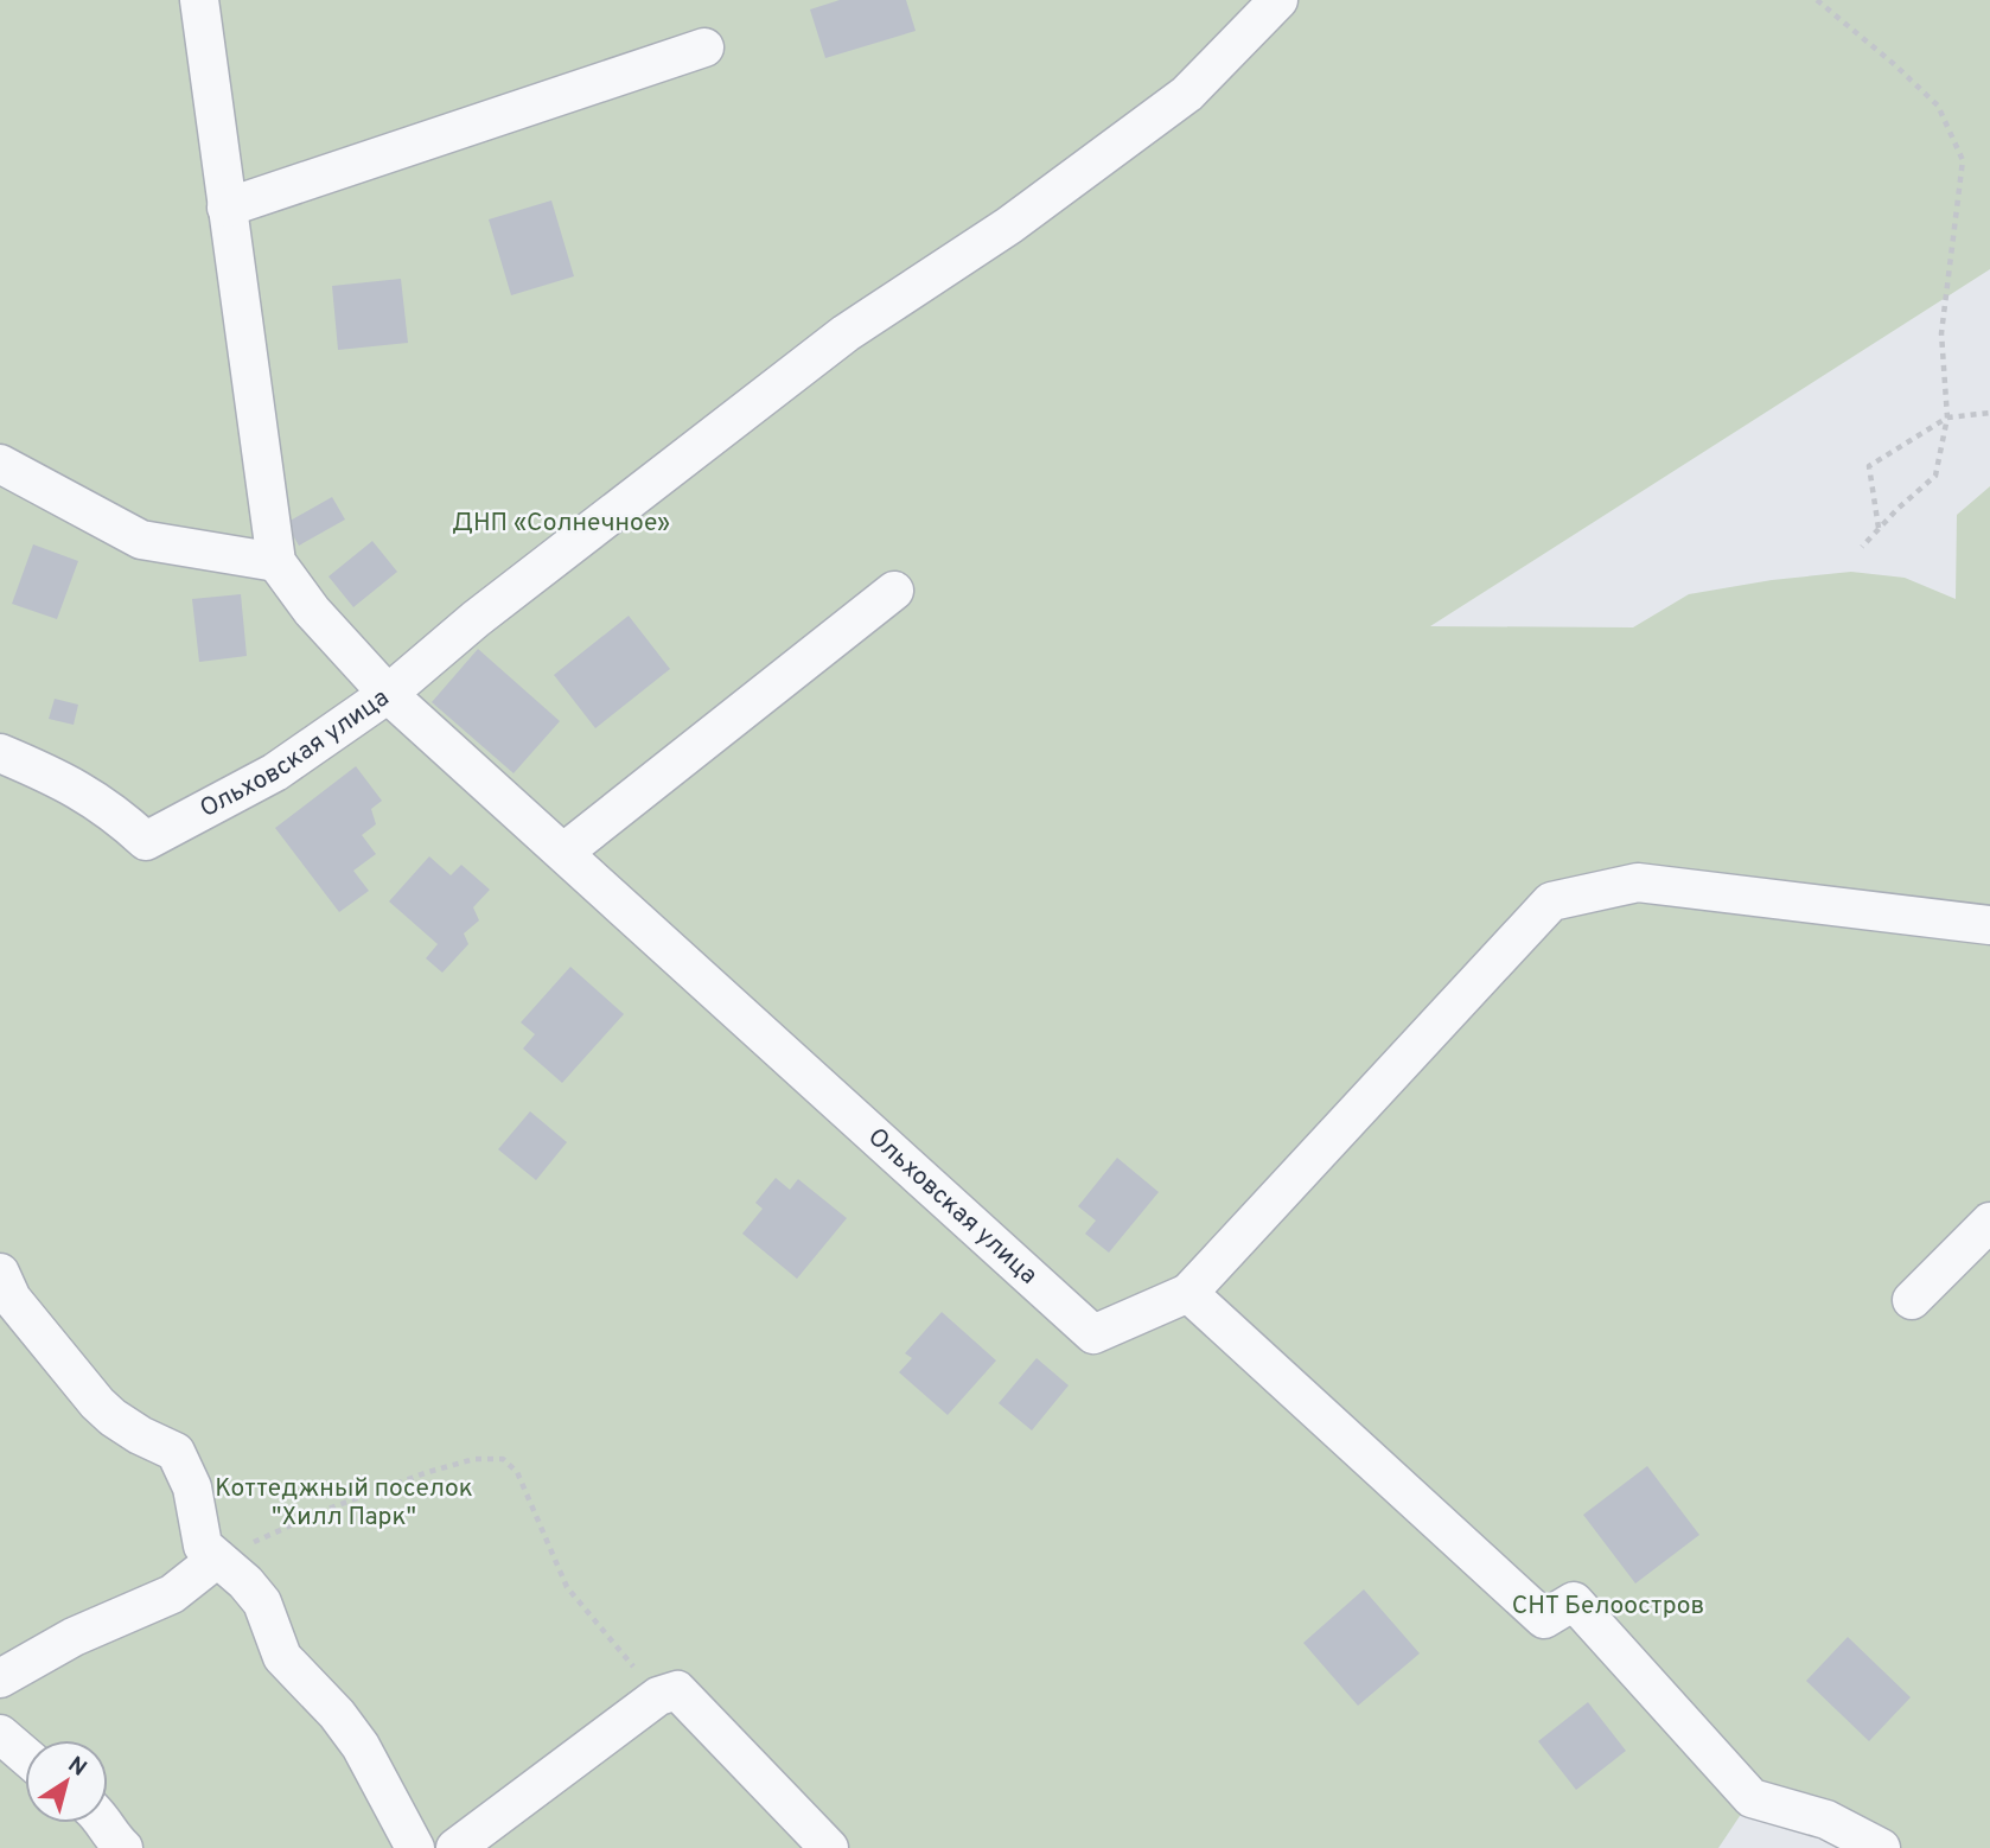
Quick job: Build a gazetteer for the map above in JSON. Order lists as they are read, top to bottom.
{
  "streets": {
    "street": ["Ольховская улица"]
  },
  "parks": ["ДНП «Солнечное»", "Коттеджный поселок \"Хилл Парк\"", "СНТ Белоостров"],
  "north": "top right"
}
